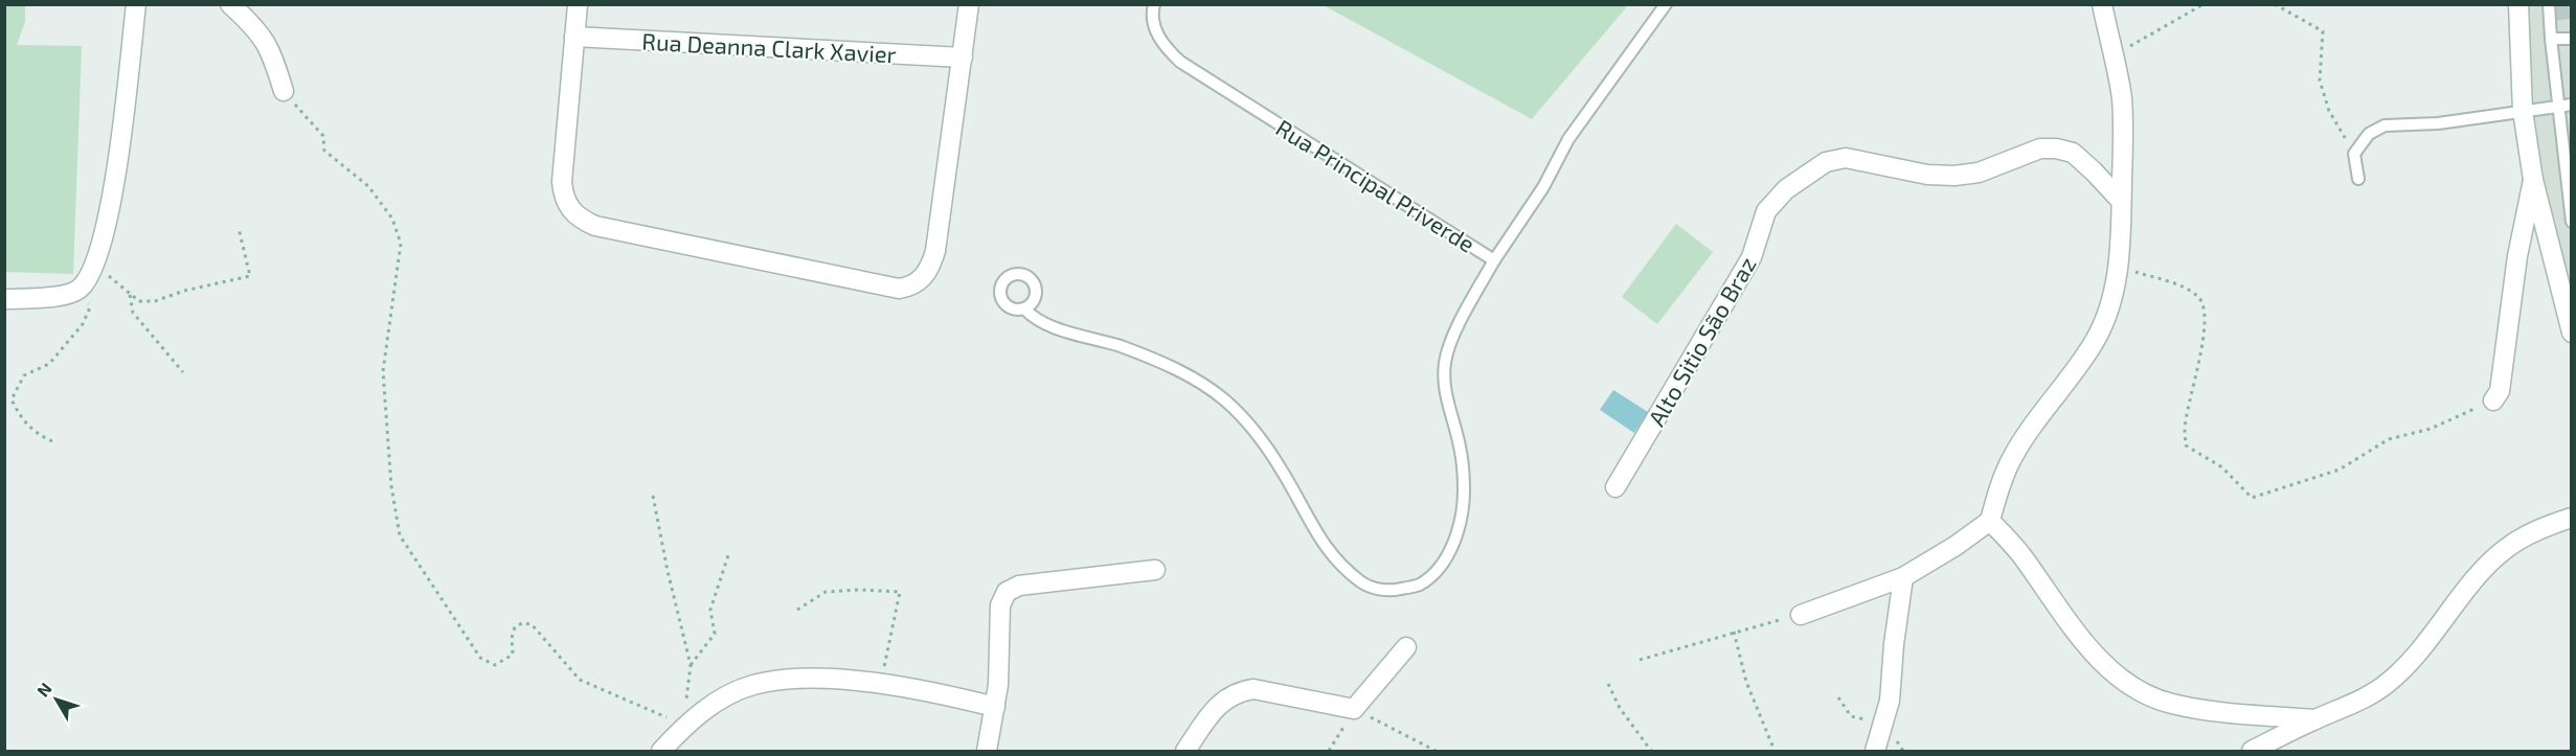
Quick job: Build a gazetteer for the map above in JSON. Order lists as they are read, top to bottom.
{
  "streets": {
    "street": ["Rua Deanna Clark Xavier", "Alto Sitio São Braz"],
    "lane": ["Rua Principal Priverde"]
  },
  "north": "top left"
}
